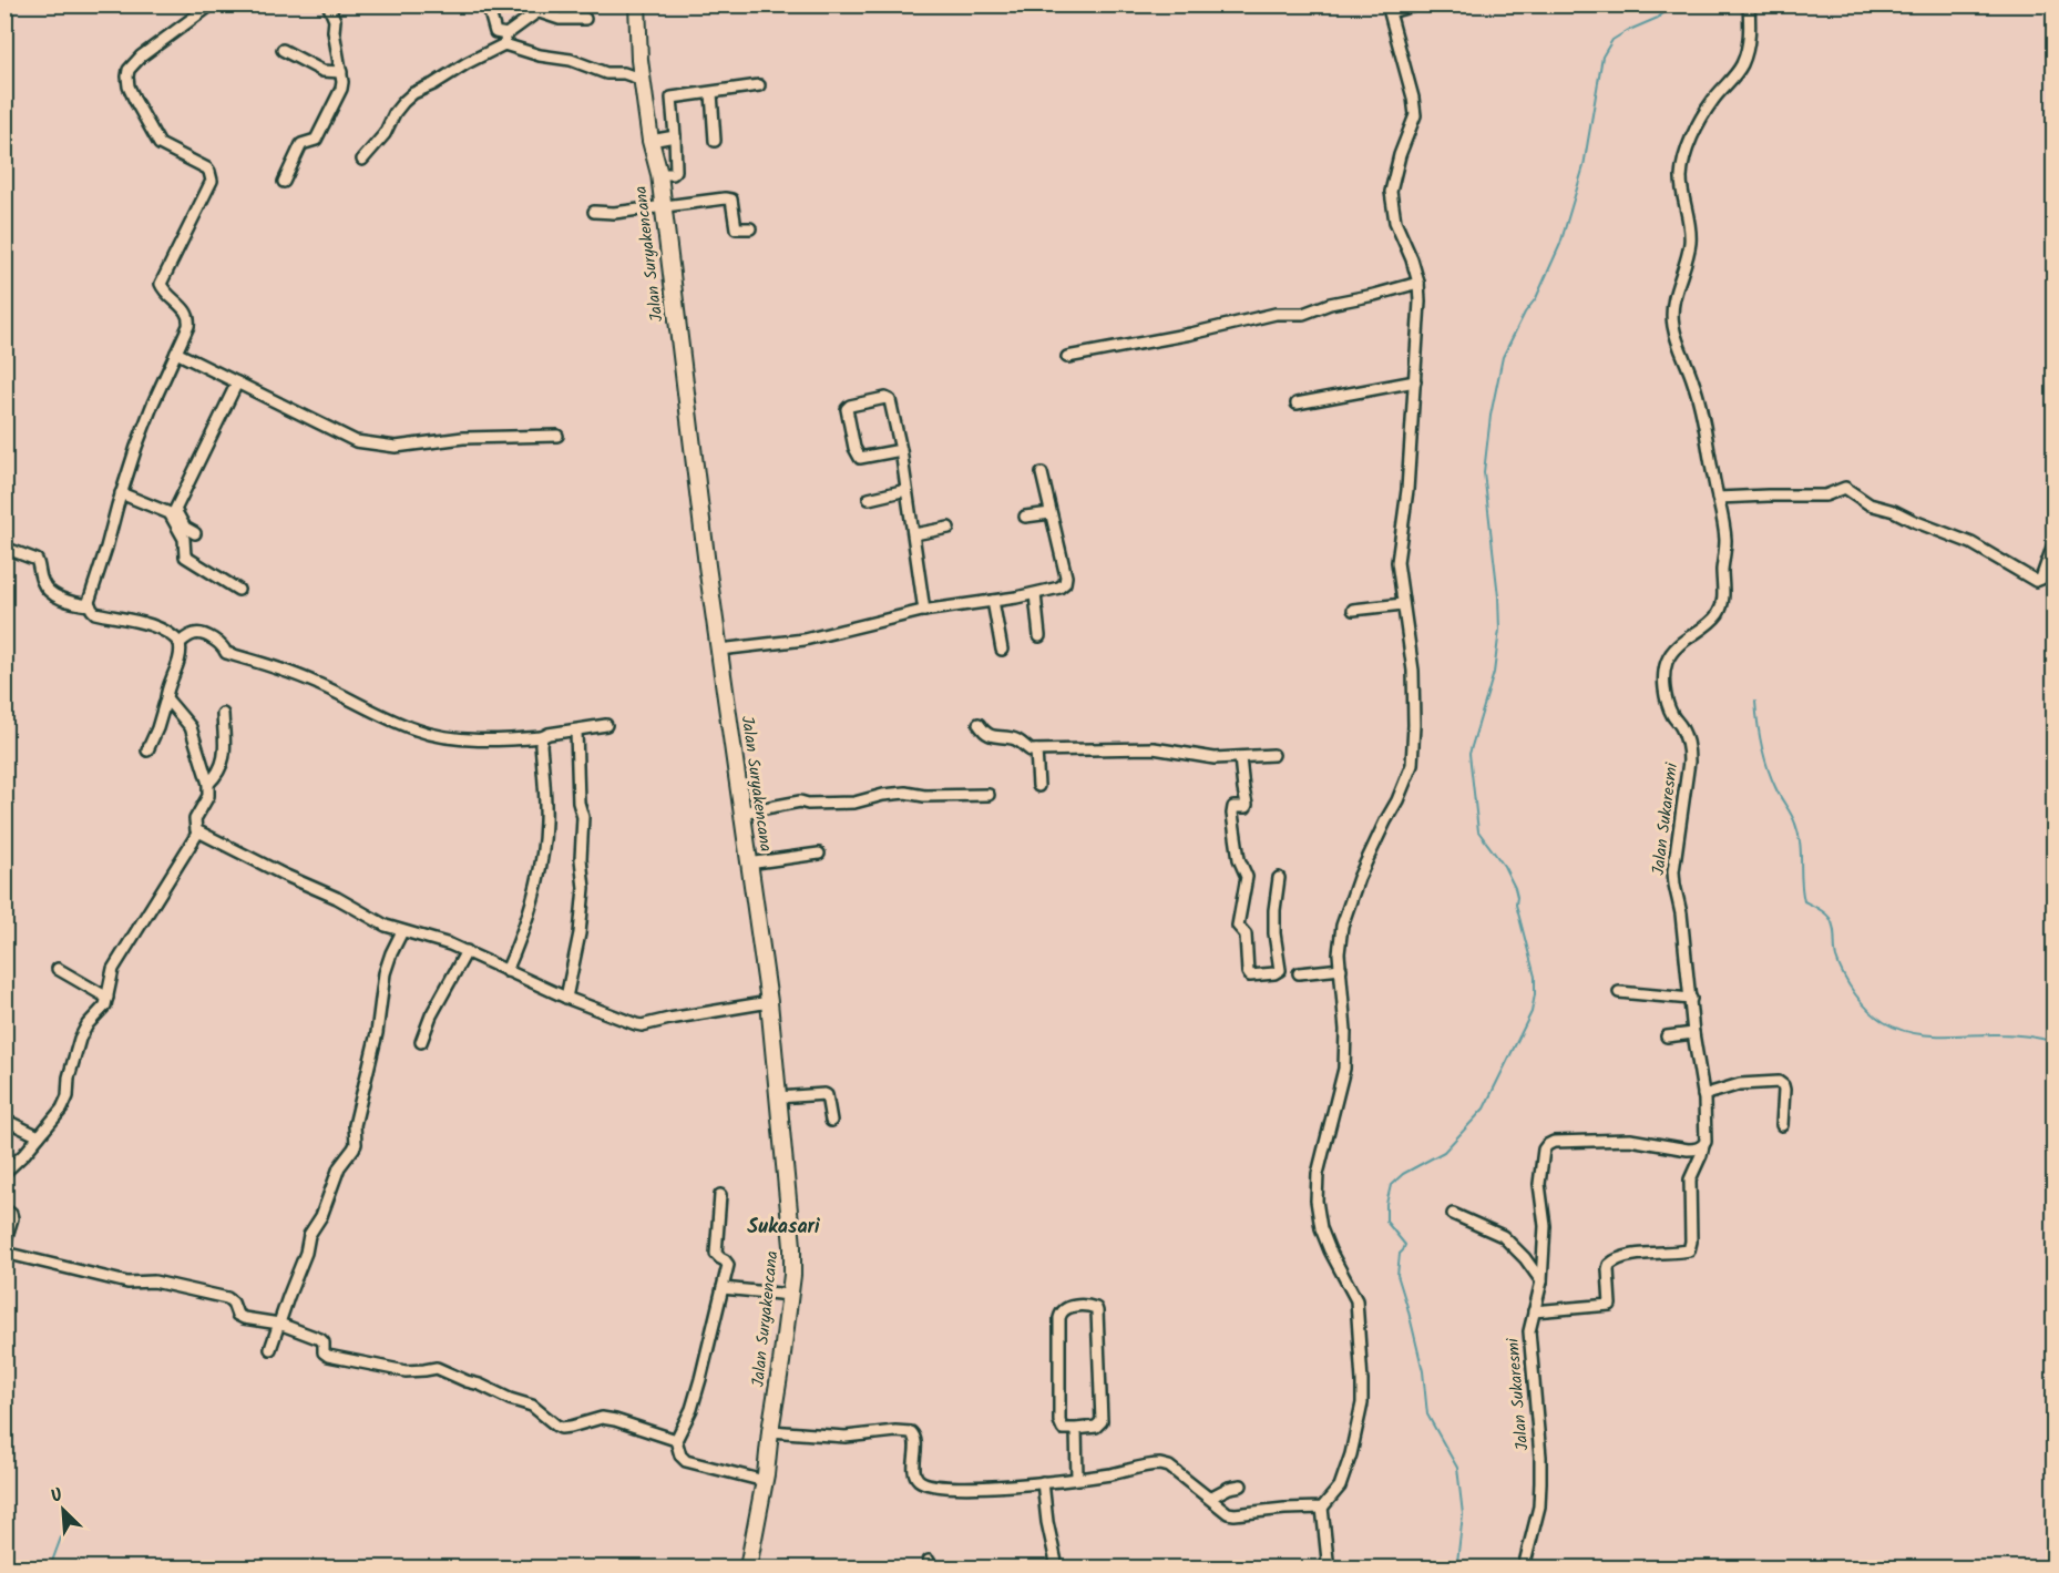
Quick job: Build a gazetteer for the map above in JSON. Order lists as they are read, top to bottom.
{
  "streets": {
    "street": ["Jalan Suryakencana", "Jalan Sukaresmi"]
  },
  "districts": ["Sukasari"],
  "north": "top left"
}
